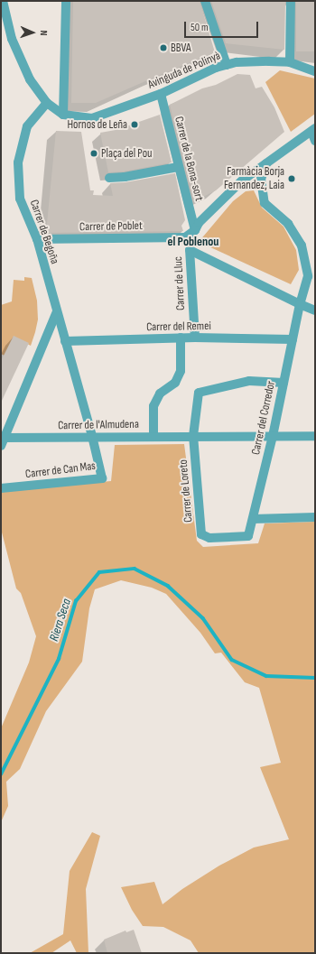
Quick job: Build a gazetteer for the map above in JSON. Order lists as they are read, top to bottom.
{
  "streets": {
    "street": [
      "Avinguda de Polinyà",
      "Carrer de la Bona-sort",
      "Carrer de Poblet",
      "Carrer de Begoña",
      "Carrer de Lluc",
      "Carrer del Remei",
      "Carrer del Corredor",
      "Carrer de l'Almudena",
      "Carrer de Can Mas",
      "Carrer de Loreto"
    ]
  },
  "crossings": [
    ["Avinguda de Polinyà", "Carrer de la Bona-sort"],
    ["Carrer de la Bona-sort", "Carrer de Poblet"],
    ["Carrer de Poblet", "Carrer de Begoña"],
    ["Carrer de Begoña", "Carrer del Remei"],
    ["Carrer de Begoña", "Carrer de l'Almudena"],
    ["Carrer de Begoña", "Carrer de Can Mas"],
    ["Carrer de Lluc", "Carrer del Remei"],
    ["Carrer de Lluc", "Carrer del Corredor"],
    ["Carrer del Remei", "Carrer del Corredor"],
    ["Carrer del Corredor", "Carrer de l'Almudena"],
    ["Carrer del Corredor", "Carrer de Loreto"],
    ["Carrer de l'Almudena", "Carrer de Can Mas"],
    ["Carrer de l'Almudena", "Carrer de Loreto"]
  ],
  "districts": ["el Poblenou"],
  "water": ["Riera Seca"],
  "places": [
    "BBVA",
    "Hornos de Leña",
    "Plaça del Pou",
    "Farmàcia Borja Fernandez, Laia"
  ],
  "scale_bar": "50 m",
  "north": "right"
}
